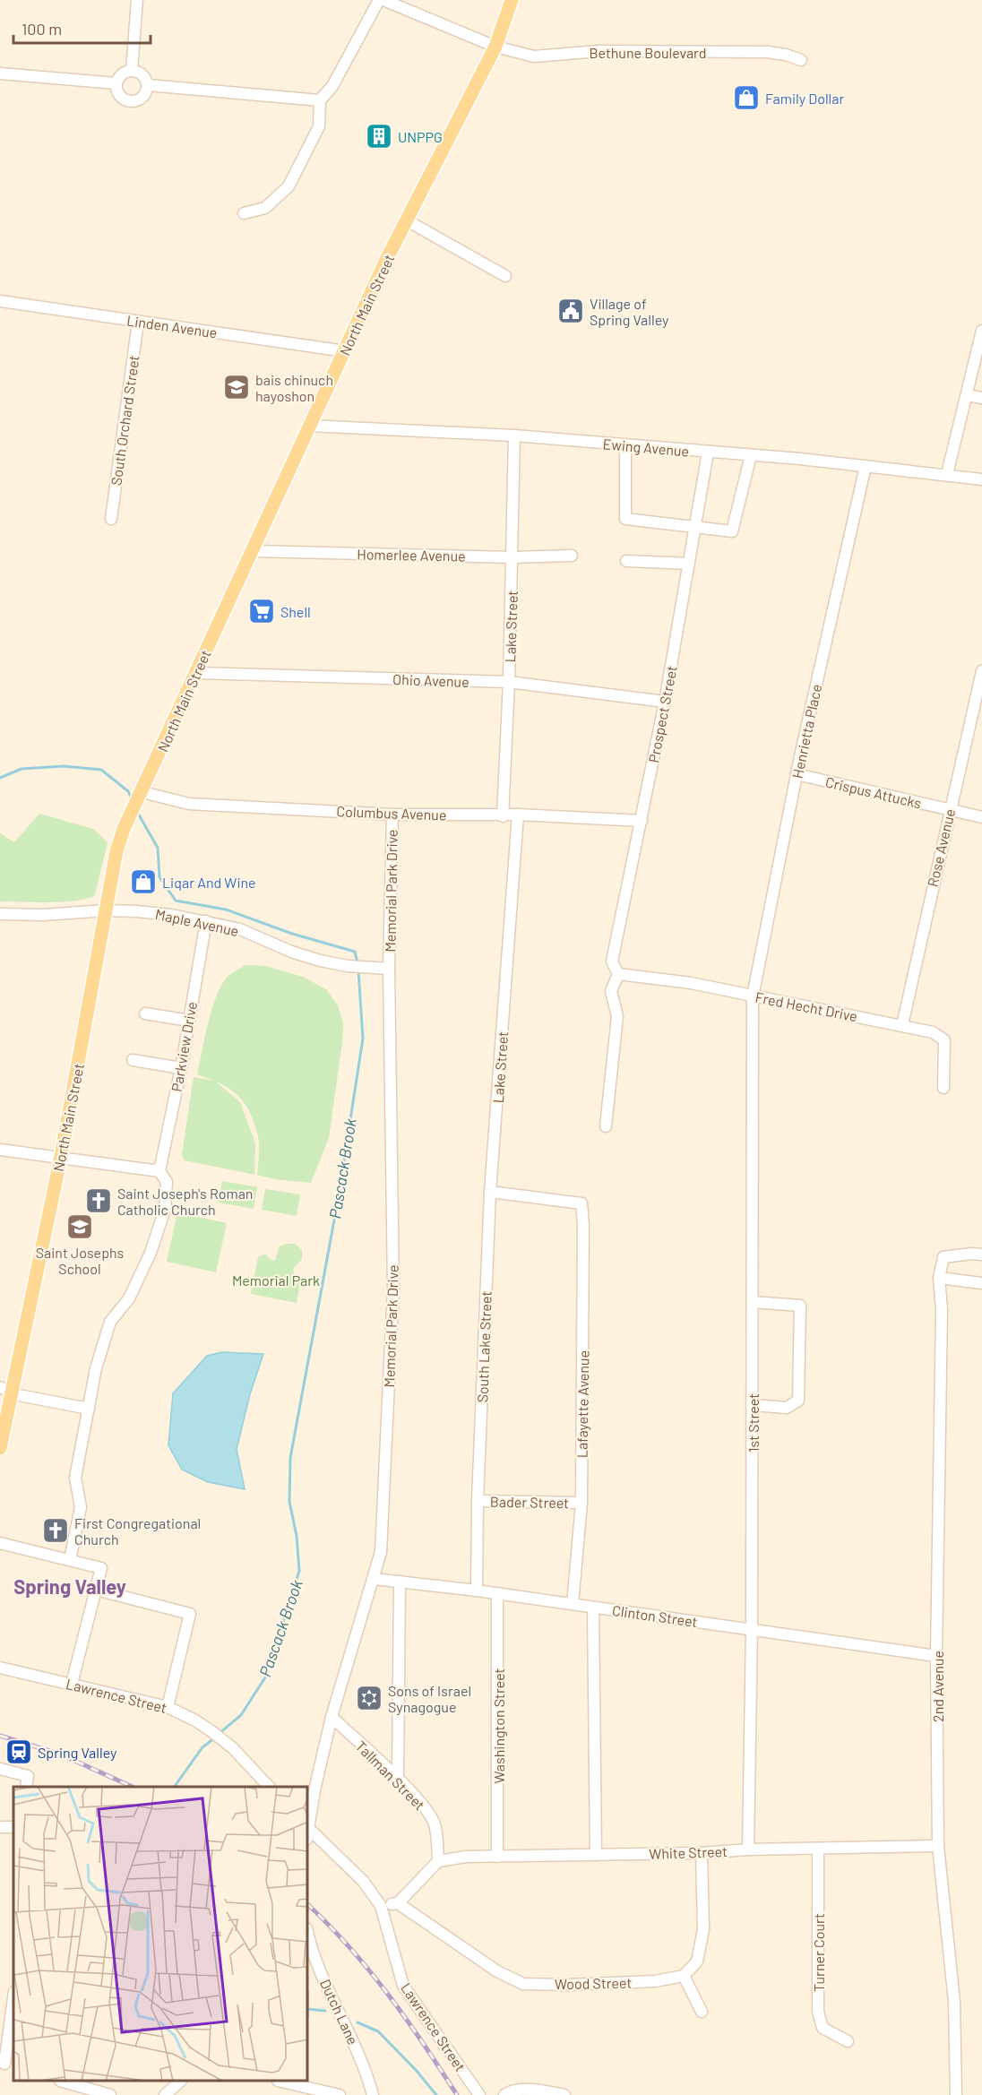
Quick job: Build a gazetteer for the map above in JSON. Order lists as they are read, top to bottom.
{
  "streets": {
    "main road": ["North Main Street"],
    "street": [
      "Bethune Boulevard",
      "Linden Avenue",
      "South Orchard Street",
      "Ewing Avenue",
      "Homerlee Avenue",
      "Lake Street",
      "Ohio Avenue",
      "Prospect Street",
      "Henrietta Place",
      "Crispus Attucks",
      "Columbus Avenue",
      "Rose Avenue",
      "Memorial Park Drive",
      "Maple Avenue",
      "Fred Hecht Drive",
      "Parkview Drive",
      "South Lake Street",
      "Lafayette Avenue",
      "1st Street",
      "Bader Street",
      "Clinton Street",
      "2nd Avenue",
      "Lawrence Street",
      "Washington Street",
      "Tallman Street",
      "White Street",
      "Turner Court",
      "Wood Street",
      "Dutch Lane"
    ]
  },
  "crossings": [
    ["Bethune Boulevard", "North Main Street"],
    ["North Main Street", "Linden Avenue"],
    ["North Main Street", "Ewing Avenue"],
    ["North Main Street", "Homerlee Avenue"],
    ["North Main Street", "Ohio Avenue"],
    ["North Main Street", "Columbus Avenue"],
    ["North Main Street", "Maple Avenue"],
    ["Linden Avenue", "South Orchard Street"],
    ["Ewing Avenue", "Lake Street"],
    ["Ewing Avenue", "Prospect Street"],
    ["Ewing Avenue", "Henrietta Place"],
    ["Homerlee Avenue", "Lake Street"],
    ["Lake Street", "Ohio Avenue"],
    ["Lake Street", "Columbus Avenue"],
    ["Lake Street", "South Lake Street"],
    ["Lake Street", "Lafayette Avenue"],
    ["Ohio Avenue", "Prospect Street"],
    ["Prospect Street", "Columbus Avenue"],
    ["Prospect Street", "Fred Hecht Drive"],
    ["Henrietta Place", "Crispus Attucks"],
    ["Henrietta Place", "Fred Hecht Drive"],
    ["Henrietta Place", "1st Street"],
    ["Crispus Attucks", "Rose Avenue"],
    ["Columbus Avenue", "Memorial Park Drive"],
    ["Rose Avenue", "Fred Hecht Drive"],
    ["Memorial Park Drive", "Maple Avenue"],
    ["Memorial Park Drive", "Clinton Street"],
    ["Memorial Park Drive", "Tallman Street"],
    ["Maple Avenue", "Parkview Drive"],
    ["Fred Hecht Drive", "1st Street"],
    ["South Lake Street", "Lafayette Avenue"],
    ["South Lake Street", "Bader Street"],
    ["Lafayette Avenue", "Bader Street"],
    ["Lafayette Avenue", "Clinton Street"],
    ["1st Street", "Clinton Street"],
    ["1st Street", "White Street"],
    ["Clinton Street", "2nd Avenue"],
    ["Clinton Street", "Washington Street"],
    ["2nd Avenue", "White Street"],
    ["Washington Street", "White Street"],
    ["Tallman Street", "White Street"],
    ["White Street", "Turner Court"]
  ],
  "districts": ["Spring Valley"],
  "water": ["Pascack Brook"],
  "parks": ["Memorial Park"],
  "places": {
    "shop": ["Family Dollar", "Liqar And Wine"],
    "building": ["UNPPG"],
    "public building": ["Village of Spring Valley"],
    "school or university": ["bais chinuch hayoshon", "Saint Josephs School"],
    "supermarket": ["Shell"],
    "church": ["Saint Joseph's Roman Catholic Church", "First Congregational Church"],
    "synagogue": ["Sons of Israel Synagogue"],
    "station": ["Spring Valley"]
  },
  "scale_bar": "100 m"
}
